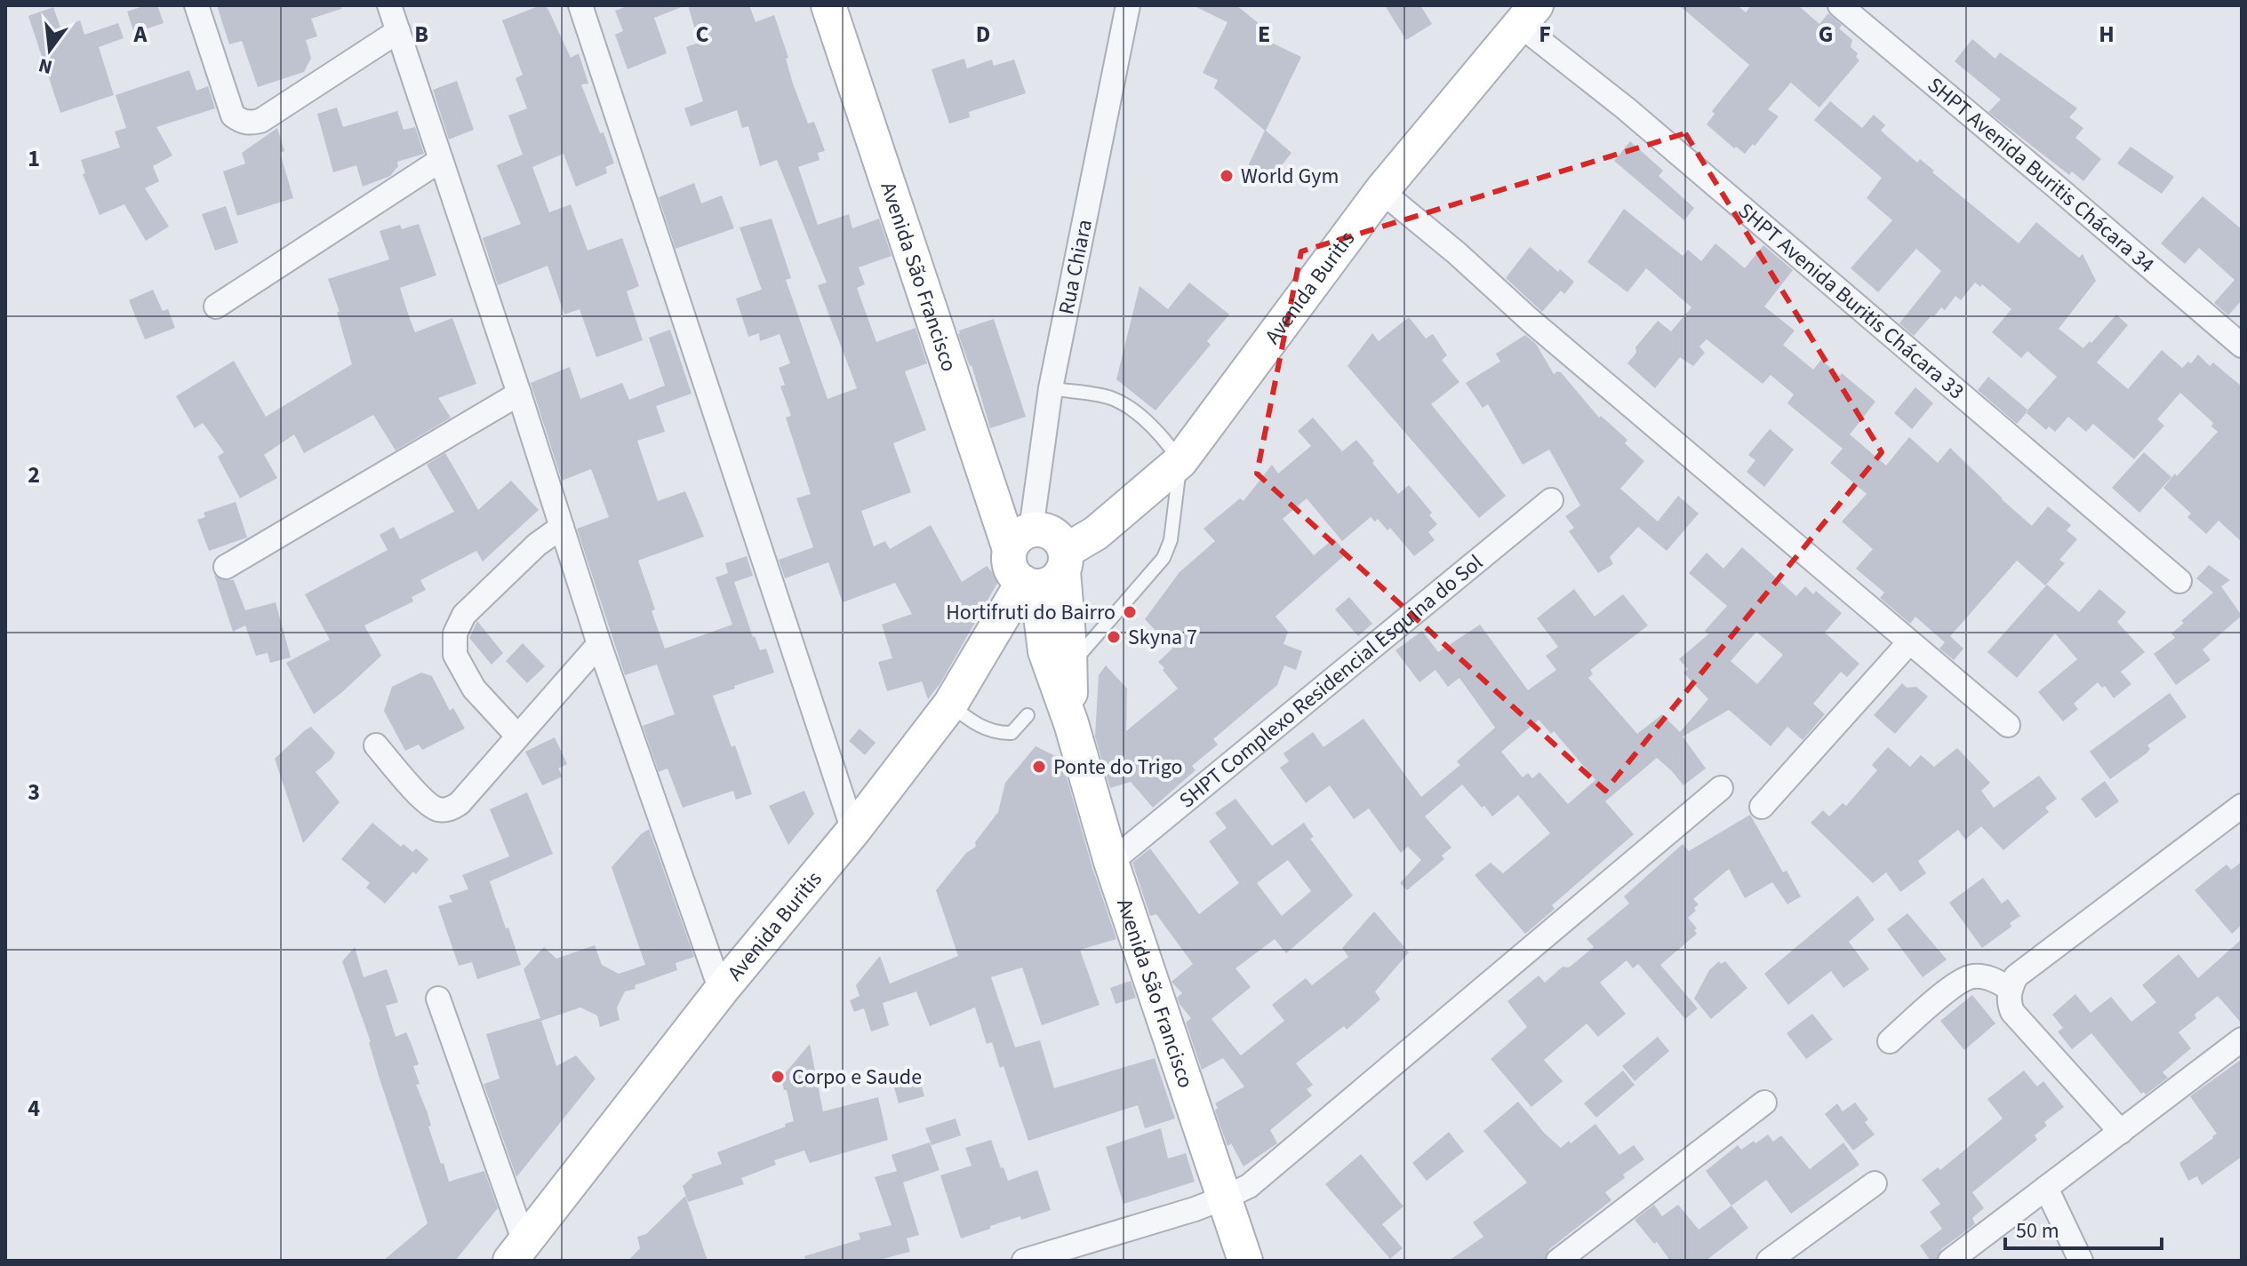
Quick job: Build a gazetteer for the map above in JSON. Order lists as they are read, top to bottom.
{
  "streets": {
    "street": [
      "SHPT Avenida Buritis Chácara 34",
      "Rua Chiara",
      "Avenida São Francisco",
      "Avenida Buritis",
      "SHPT Avenida Buritis Chácara 33",
      "SHPT Complexo Residencial Esquina do Sol"
    ]
  },
  "crossings": [
    ["Rua Chiara", "Avenida São Francisco"],
    ["Rua Chiara", "Avenida Buritis"],
    ["Avenida São Francisco", "Avenida Buritis"],
    ["Avenida São Francisco", "SHPT Complexo Residencial Esquina do Sol"],
    ["Avenida Buritis", "SHPT Avenida Buritis Chácara 33"]
  ],
  "places": [
    "World Gym",
    "Hortifruti do Bairro",
    "Skyna 7",
    "Ponte do Trigo",
    "Corpo e Saude"
  ],
  "scale_bar": "50 m",
  "north": "bottom",
  "grid": {
    "columns": [
      "A",
      "B",
      "C",
      "D",
      "E",
      "F",
      "G",
      "H"
    ],
    "rows": [
      "1",
      "2",
      "3",
      "4"
    ]
  }
}
